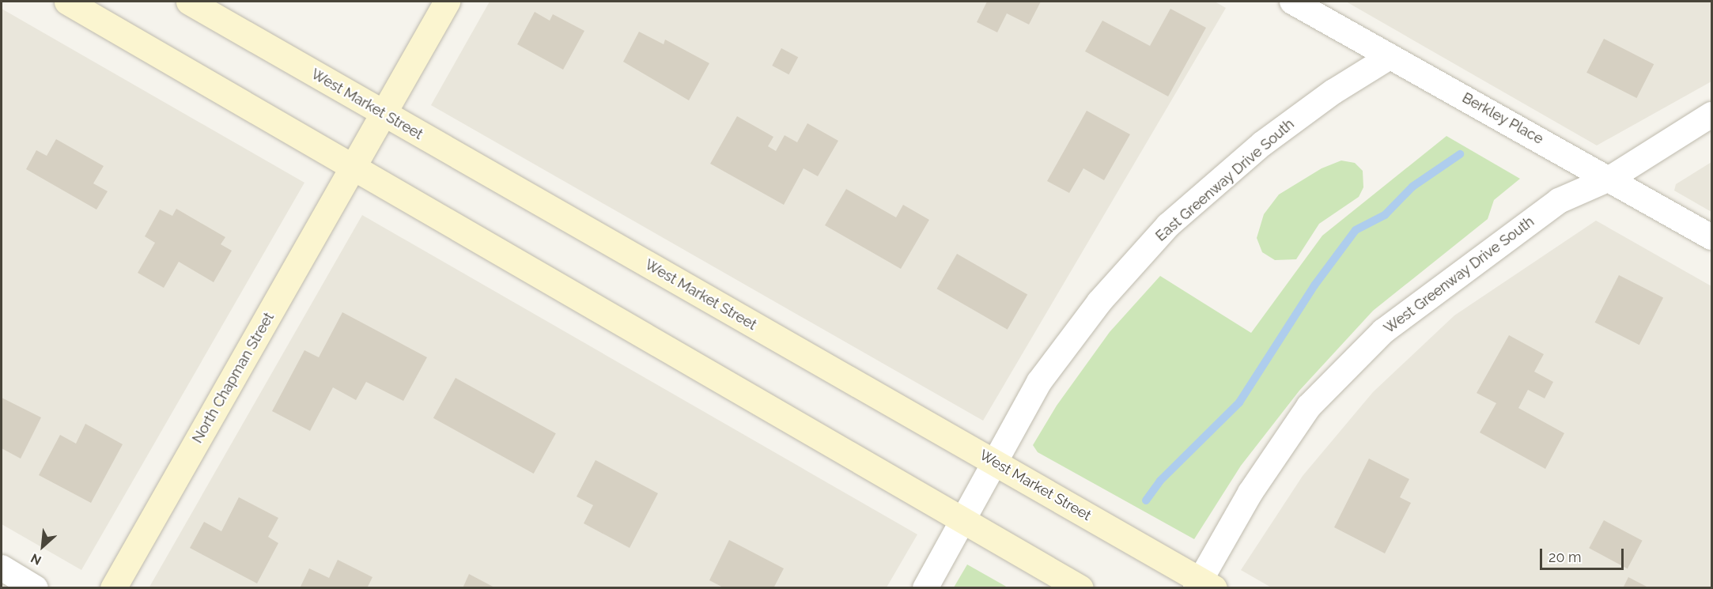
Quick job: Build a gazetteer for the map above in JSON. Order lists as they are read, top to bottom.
{
  "streets": {
    "main road": ["West Market Street", "North Chapman Street"],
    "street": ["Berkley Place", "East Greenway Drive South", "West Greenway Drive South"]
  },
  "crossings": [
    ["West Market Street", "East Greenway Drive South"],
    ["West Market Street", "West Greenway Drive South"],
    ["West Market Street", "North Chapman Street"],
    ["Berkley Place", "East Greenway Drive South"],
    ["Berkley Place", "West Greenway Drive South"]
  ],
  "scale_bar": "20 m",
  "north": "bottom left"
}
